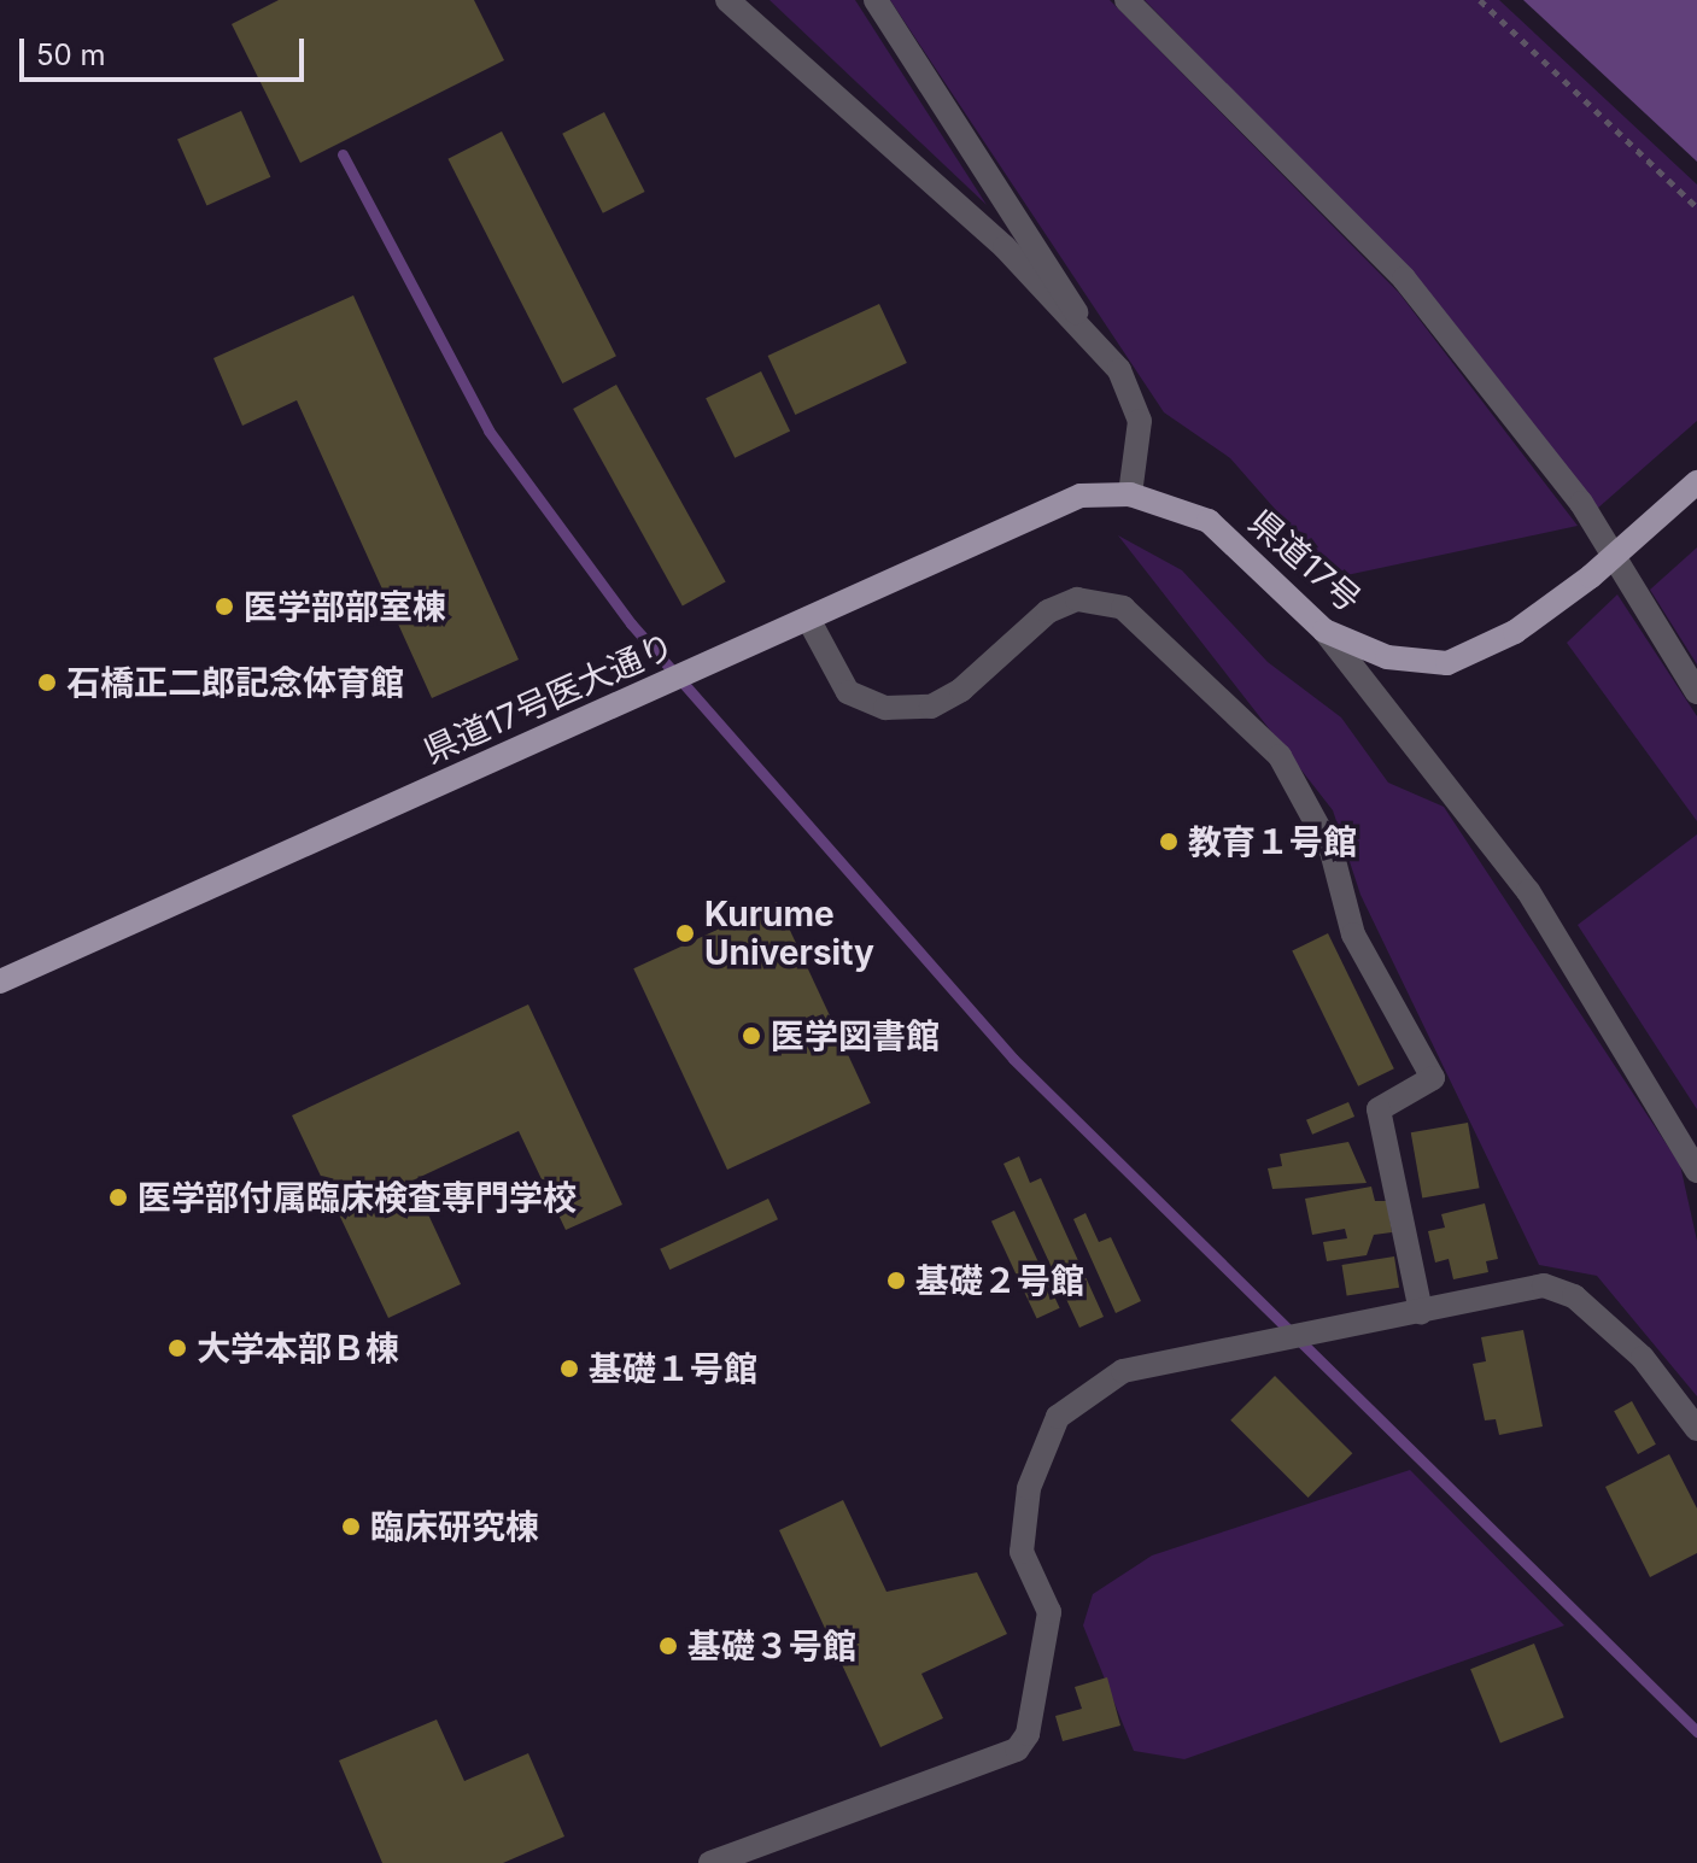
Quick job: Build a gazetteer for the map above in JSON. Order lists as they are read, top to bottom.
{
  "streets": {
    "main road": ["県道17号", "県道17号医大通り"]
  },
  "crossings": [
    ["県道17号", "県道17号医大通り"]
  ],
  "places": [
    "医学部部室棟",
    "石橋正二郎記念体育館",
    "教育１号館",
    "Kurume University",
    "医学図書館",
    "医学部付属臨床検査専門学校",
    "基礎２号館",
    "大学本部Ｂ棟",
    "基礎１号館",
    "臨床研究棟",
    "基礎３号館"
  ],
  "scale_bar": "50 m"
}
